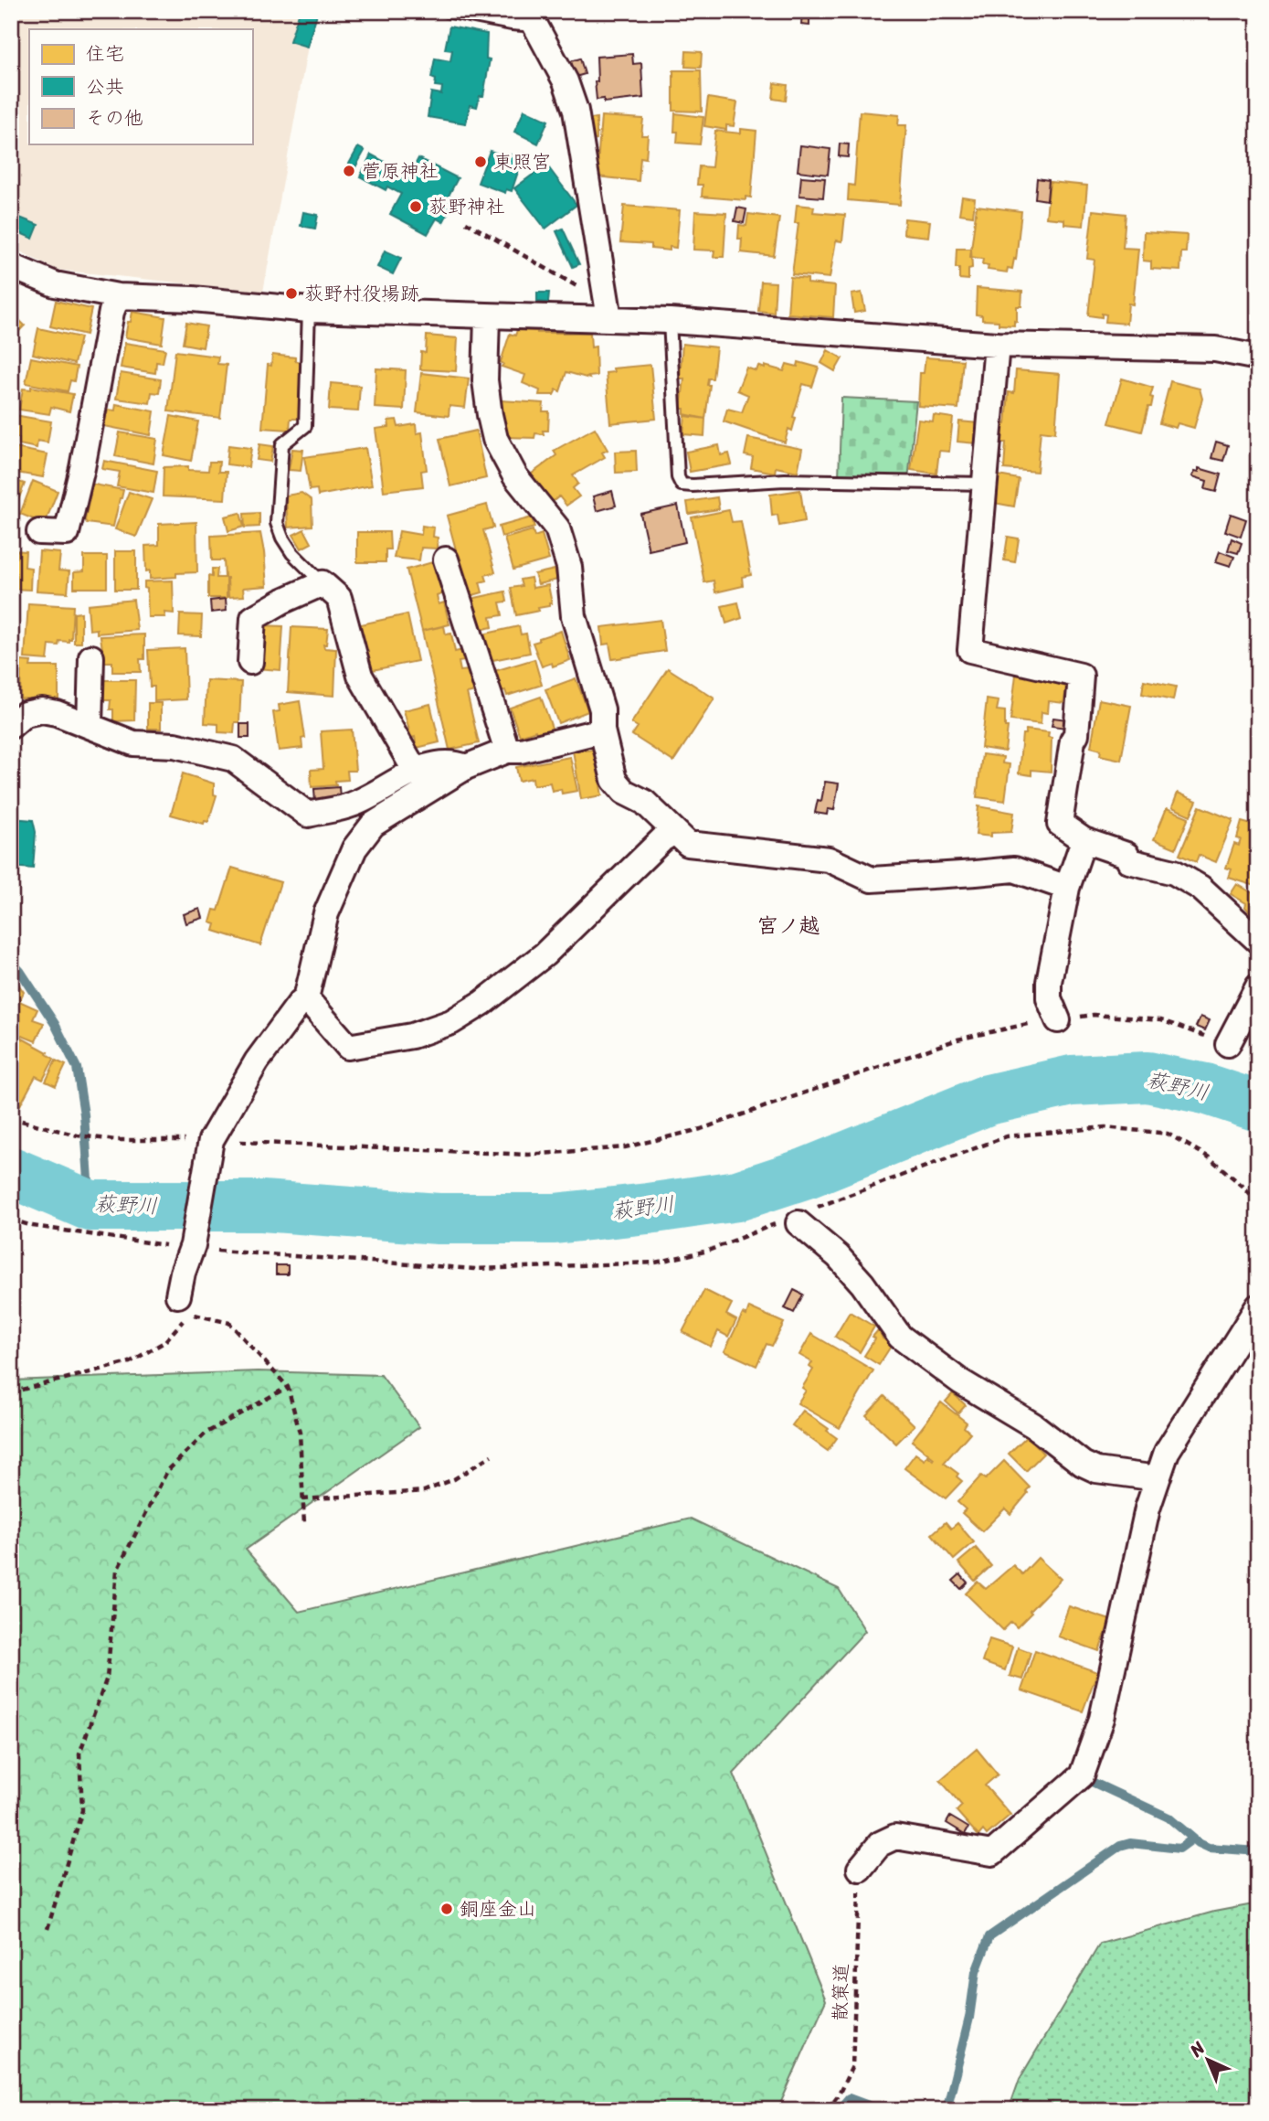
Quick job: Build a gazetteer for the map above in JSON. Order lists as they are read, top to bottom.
{
  "streets": {
    "path": ["散策道"]
  },
  "districts": ["宮ノ越"],
  "water": ["萩野川"],
  "places": [
    "東照宮",
    "菅原神社",
    "荻野神社",
    "荻野村役場跡",
    "銅座金山"
  ],
  "legend": ["住宅", "公共", "その他"],
  "north": "top left"
}
